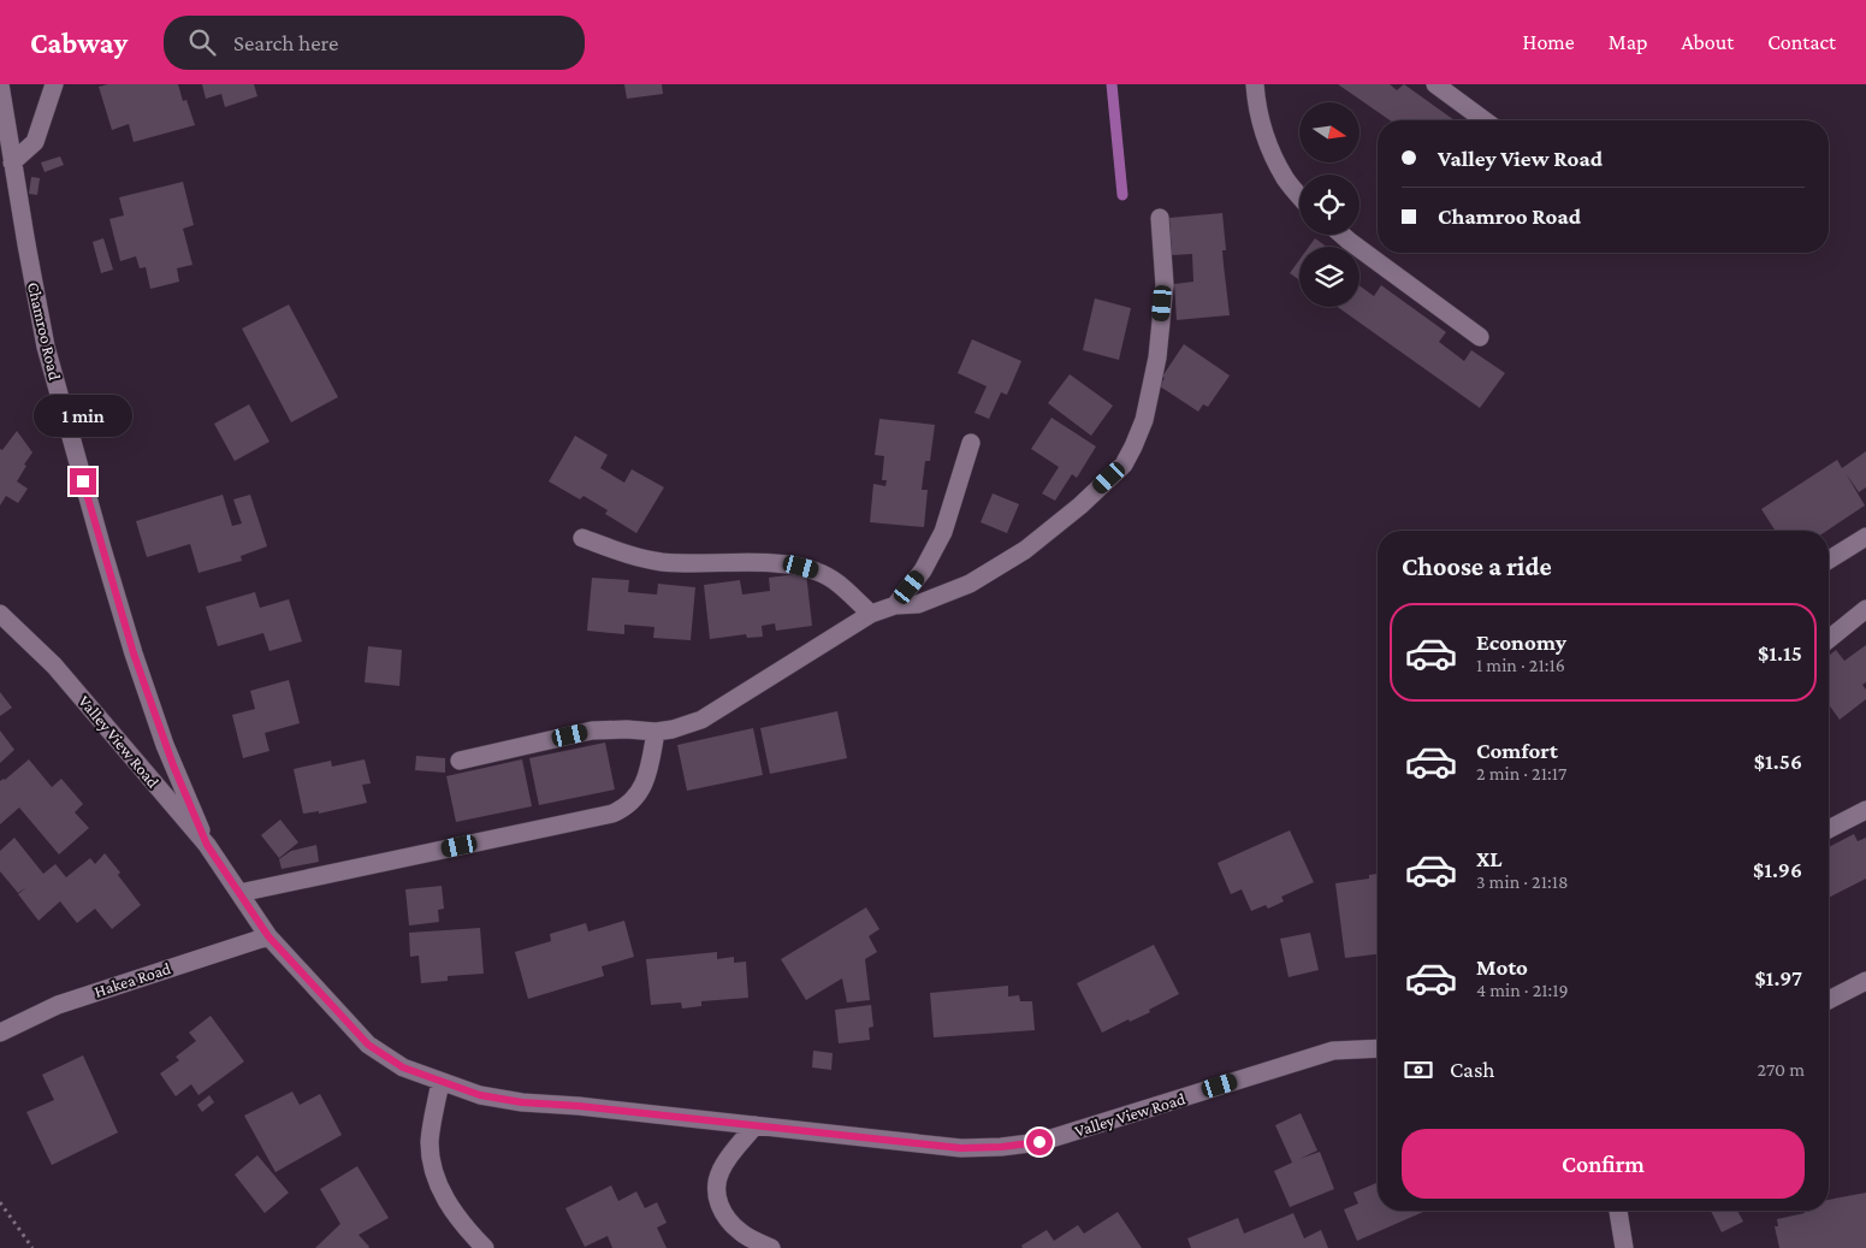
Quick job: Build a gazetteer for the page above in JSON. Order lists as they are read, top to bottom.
{
  "streets": {
    "street": ["Chamroo Road", "Valley View Road", "Hakea Road"]
  },
  "crossings": [
    ["Chamroo Road", "Valley View Road"],
    ["Valley View Road", "Hakea Road"]
  ],
  "north": "right",
  "page": {
    "header": "Cabway",
    "search": "Search here",
    "nav": [
      "Home",
      "Map",
      "About",
      "Contact"
    ],
    "banner": ["Valley View Road", "Chamroo Road"],
    "bubble": "1 min",
    "heading": "Choose a ride",
    "list": [
      {
        "name": "Economy",
        "note": "1 min · 21:16",
        "value": "$1.15"
      },
      {
        "name": "Comfort",
        "note": "2 min · 21:17",
        "value": "$1.56"
      },
      {
        "name": "XL",
        "note": "3 min · 21:18",
        "value": "$1.96"
      },
      {
        "name": "Moto",
        "note": "4 min · 21:19",
        "value": "$1.97"
      }
    ],
    "pay": ["Cash", "270 m"],
    "buttons": "Confirm"
  }
}
